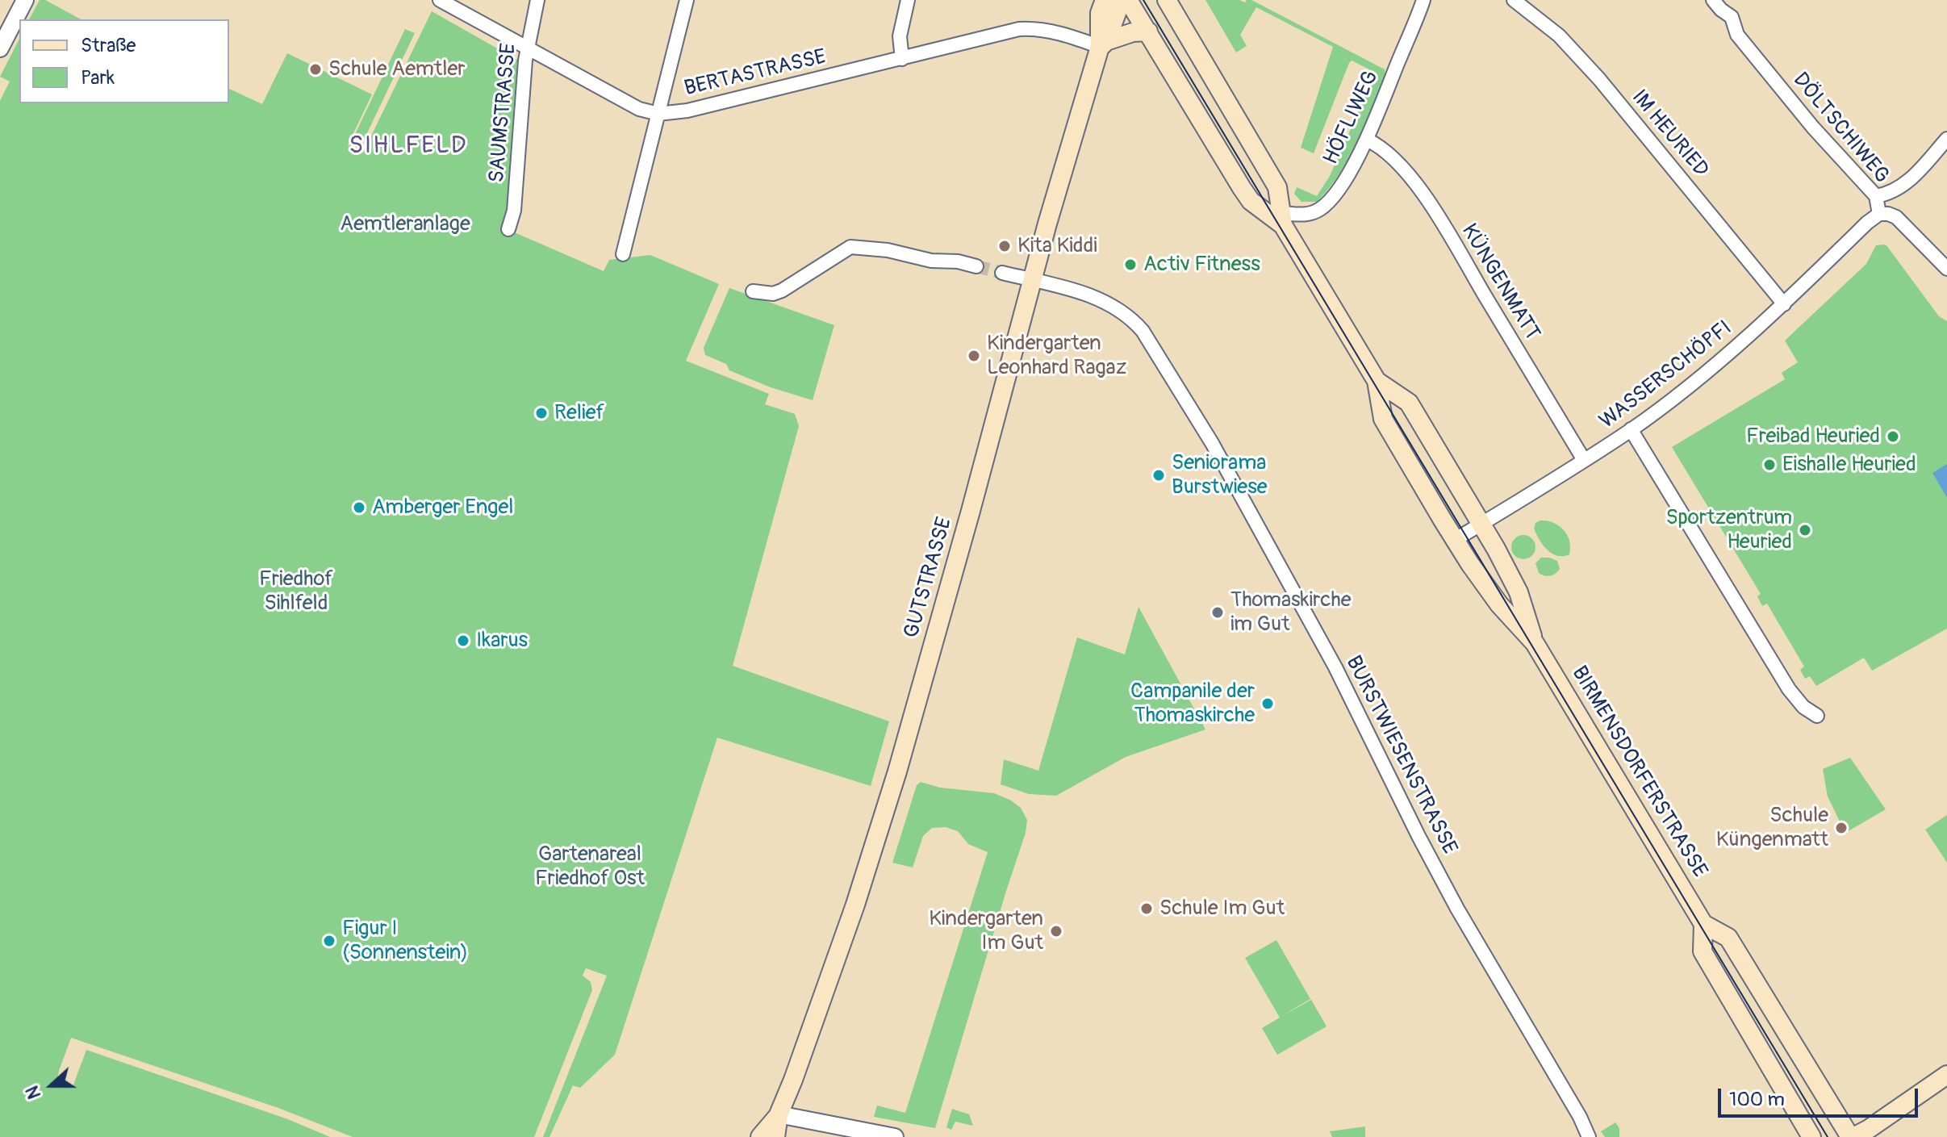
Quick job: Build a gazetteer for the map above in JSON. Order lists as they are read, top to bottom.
{
  "streets": {
    "main road": ["GUTSTRASSE", "BIRMENSDORFERSTRASSE"],
    "street": [
      "BERTASTRASSE",
      "SAUMSTRASSE",
      "HÖFLIWEG",
      "DÖLTSCHIWEG",
      "IM HEURIED",
      "KÜNGENMATT",
      "WASSERSCHÖPFI",
      "BURSTWIESENSTRASSE"
    ]
  },
  "crossings": [
    ["BERTASTRASSE", "SAUMSTRASSE"],
    ["BERTASTRASSE", "GUTSTRASSE"],
    ["HÖFLIWEG", "KÜNGENMATT"],
    ["HÖFLIWEG", "BIRMENSDORFERSTRASSE"],
    ["DÖLTSCHIWEG", "WASSERSCHÖPFI"],
    ["IM HEURIED", "WASSERSCHÖPFI"],
    ["KÜNGENMATT", "WASSERSCHÖPFI"],
    ["WASSERSCHÖPFI", "BIRMENSDORFERSTRASSE"],
    ["GUTSTRASSE", "BURSTWIESENSTRASSE"]
  ],
  "districts": ["SIHLFELD"],
  "parks": ["Aemtleranlage", "Friedhof Sihlfeld", "Gartenareal Friedhof Ost"],
  "places": [
    "Schule Aemtler",
    "Kita Kiddi",
    "Activ Fitness",
    "Kindergarten Leonhard Ragaz",
    "Relief",
    "Freibad Heuried",
    "Eishalle Heuried",
    "Seniorama Burstwiese",
    "Amberger Engel",
    "Sportzentrum Heuried",
    "Thomaskirche im Gut",
    "Ikarus",
    "Campanile der Thomaskirche",
    "Schule Küngenmatt",
    "Schule Im Gut",
    "Kindergarten Im Gut",
    "Figur I (Sonnenstein)"
  ],
  "legend": ["Straße", "Park"],
  "scale_bar": "100 m",
  "north": "left"
}
